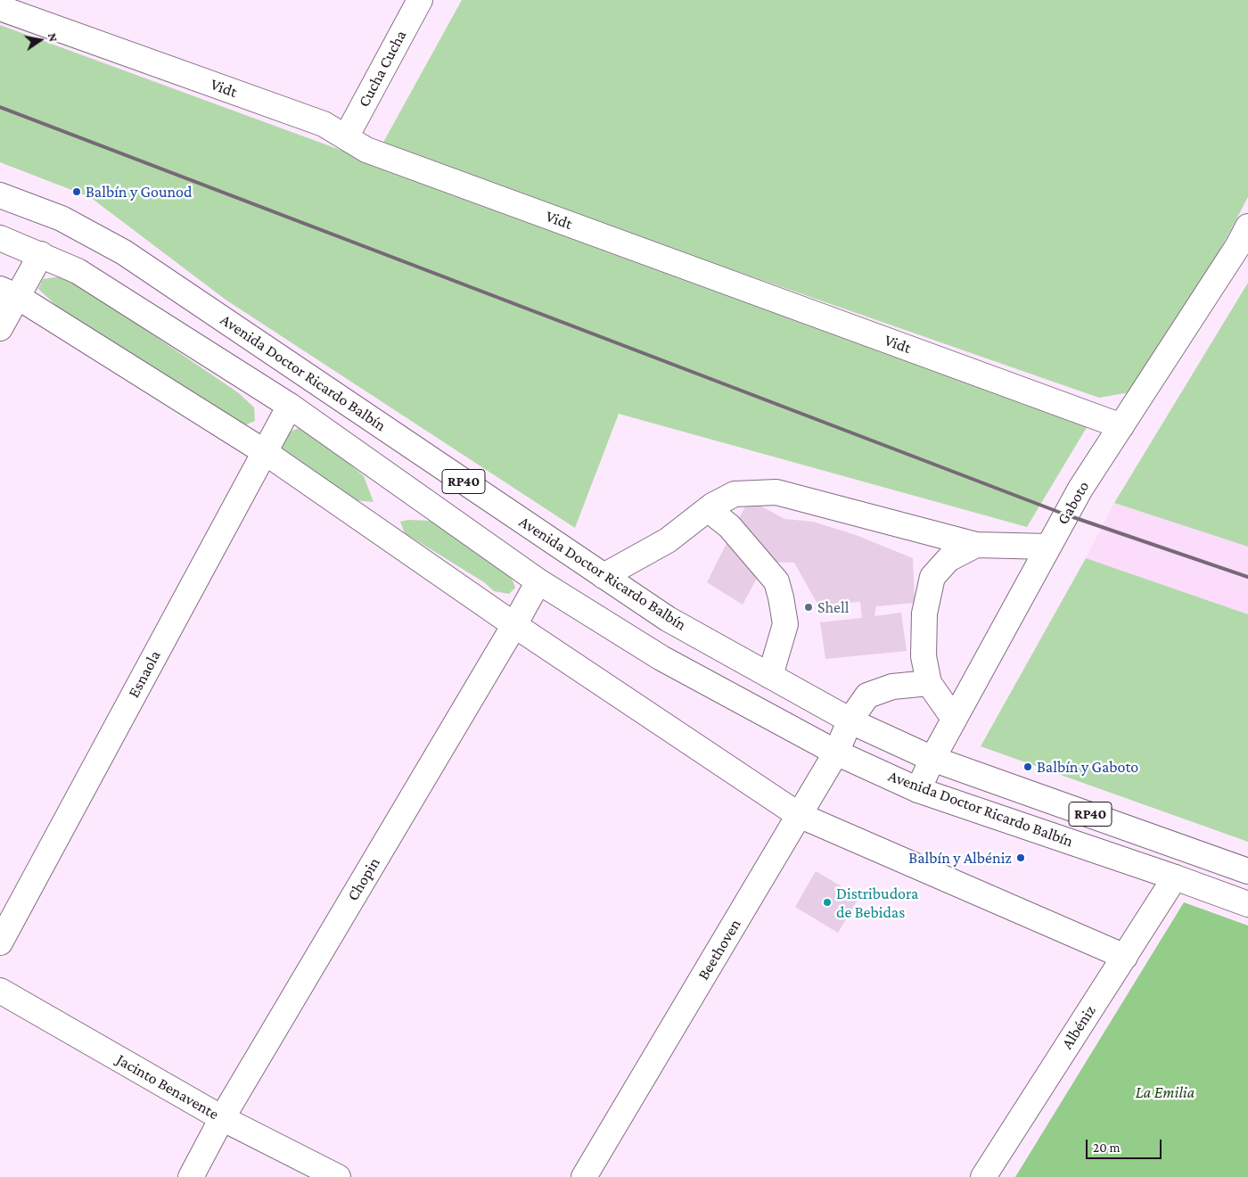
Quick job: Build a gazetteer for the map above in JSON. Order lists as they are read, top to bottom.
{
  "streets": {
    "street": [
      "Cucha Cucha",
      "Vidt",
      "Avenida Doctor Ricardo Balbín",
      "RP40",
      "Gaboto",
      "Esnaola",
      "Chopin",
      "Beethoven",
      "Albéniz",
      "Jacinto Benavente"
    ]
  },
  "crossings": [
    ["Cucha Cucha", "Vidt"],
    ["Vidt", "Gaboto"],
    ["Avenida Doctor Ricardo Balbín", "Gaboto"],
    ["Avenida Doctor Ricardo Balbín", "Esnaola"],
    ["Avenida Doctor Ricardo Balbín", "Chopin"],
    ["Avenida Doctor Ricardo Balbín", "Beethoven"],
    ["Avenida Doctor Ricardo Balbín", "Albéniz"],
    ["Chopin", "Jacinto Benavente"]
  ],
  "parks": ["La Emilia"],
  "places": [
    "Balbín y Gounod",
    "Shell",
    "Balbín y Gaboto",
    "Balbín y Albéniz",
    "Distribudora de Bebidas"
  ],
  "scale_bar": "20 m",
  "north": "right"
}
